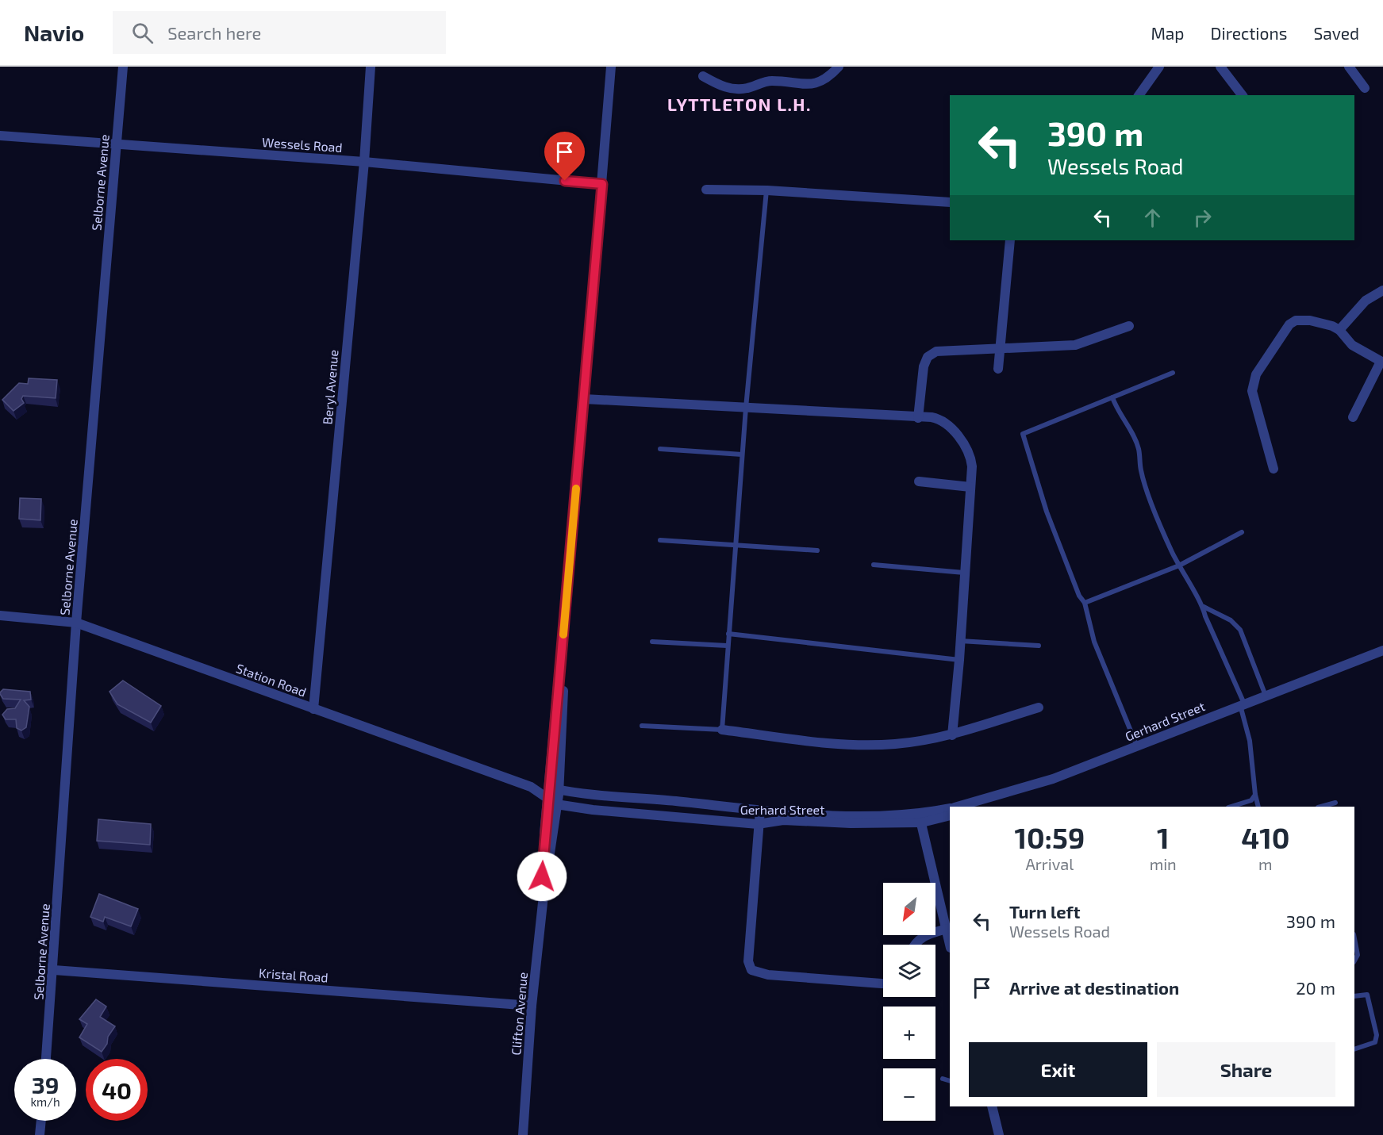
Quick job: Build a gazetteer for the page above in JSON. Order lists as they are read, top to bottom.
{
  "streets": {
    "street": [
      "Wessels Road",
      "Selborne Avenue",
      "Beryl Avenue",
      "Station Road",
      "Gerhard Street",
      "Kristal Road",
      "Clifton Avenue"
    ]
  },
  "crossings": [
    ["Wessels Road", "Selborne Avenue"],
    ["Wessels Road", "Beryl Avenue"],
    ["Wessels Road", "Clifton Avenue"],
    ["Selborne Avenue", "Station Road"],
    ["Selborne Avenue", "Kristal Road"],
    ["Beryl Avenue", "Station Road"],
    ["Station Road", "Gerhard Street"],
    ["Station Road", "Clifton Avenue"],
    ["Gerhard Street", "Clifton Avenue"],
    ["Kristal Road", "Clifton Avenue"]
  ],
  "districts": ["LYTTLETON L.H."],
  "north": "bottom left",
  "page": {
    "header": "Navio",
    "search": "Search here",
    "nav": ["Map", "Directions", "Saved"],
    "turn": ["390 m", "Wessels Road"],
    "eta": [
      "10:59",
      "Arrival",
      "1",
      "min",
      "410",
      "m"
    ],
    "map_buttons": ["+", "−"],
    "list": [
      {
        "name": "Turn left",
        "note": "Wessels Road",
        "value": "390 m"
      },
      {
        "name": "Arrive at destination",
        "value": "20 m"
      }
    ],
    "buttons": ["Exit", "Share"],
    "speed": "39 km/h",
    "limit": "40"
  }
}
